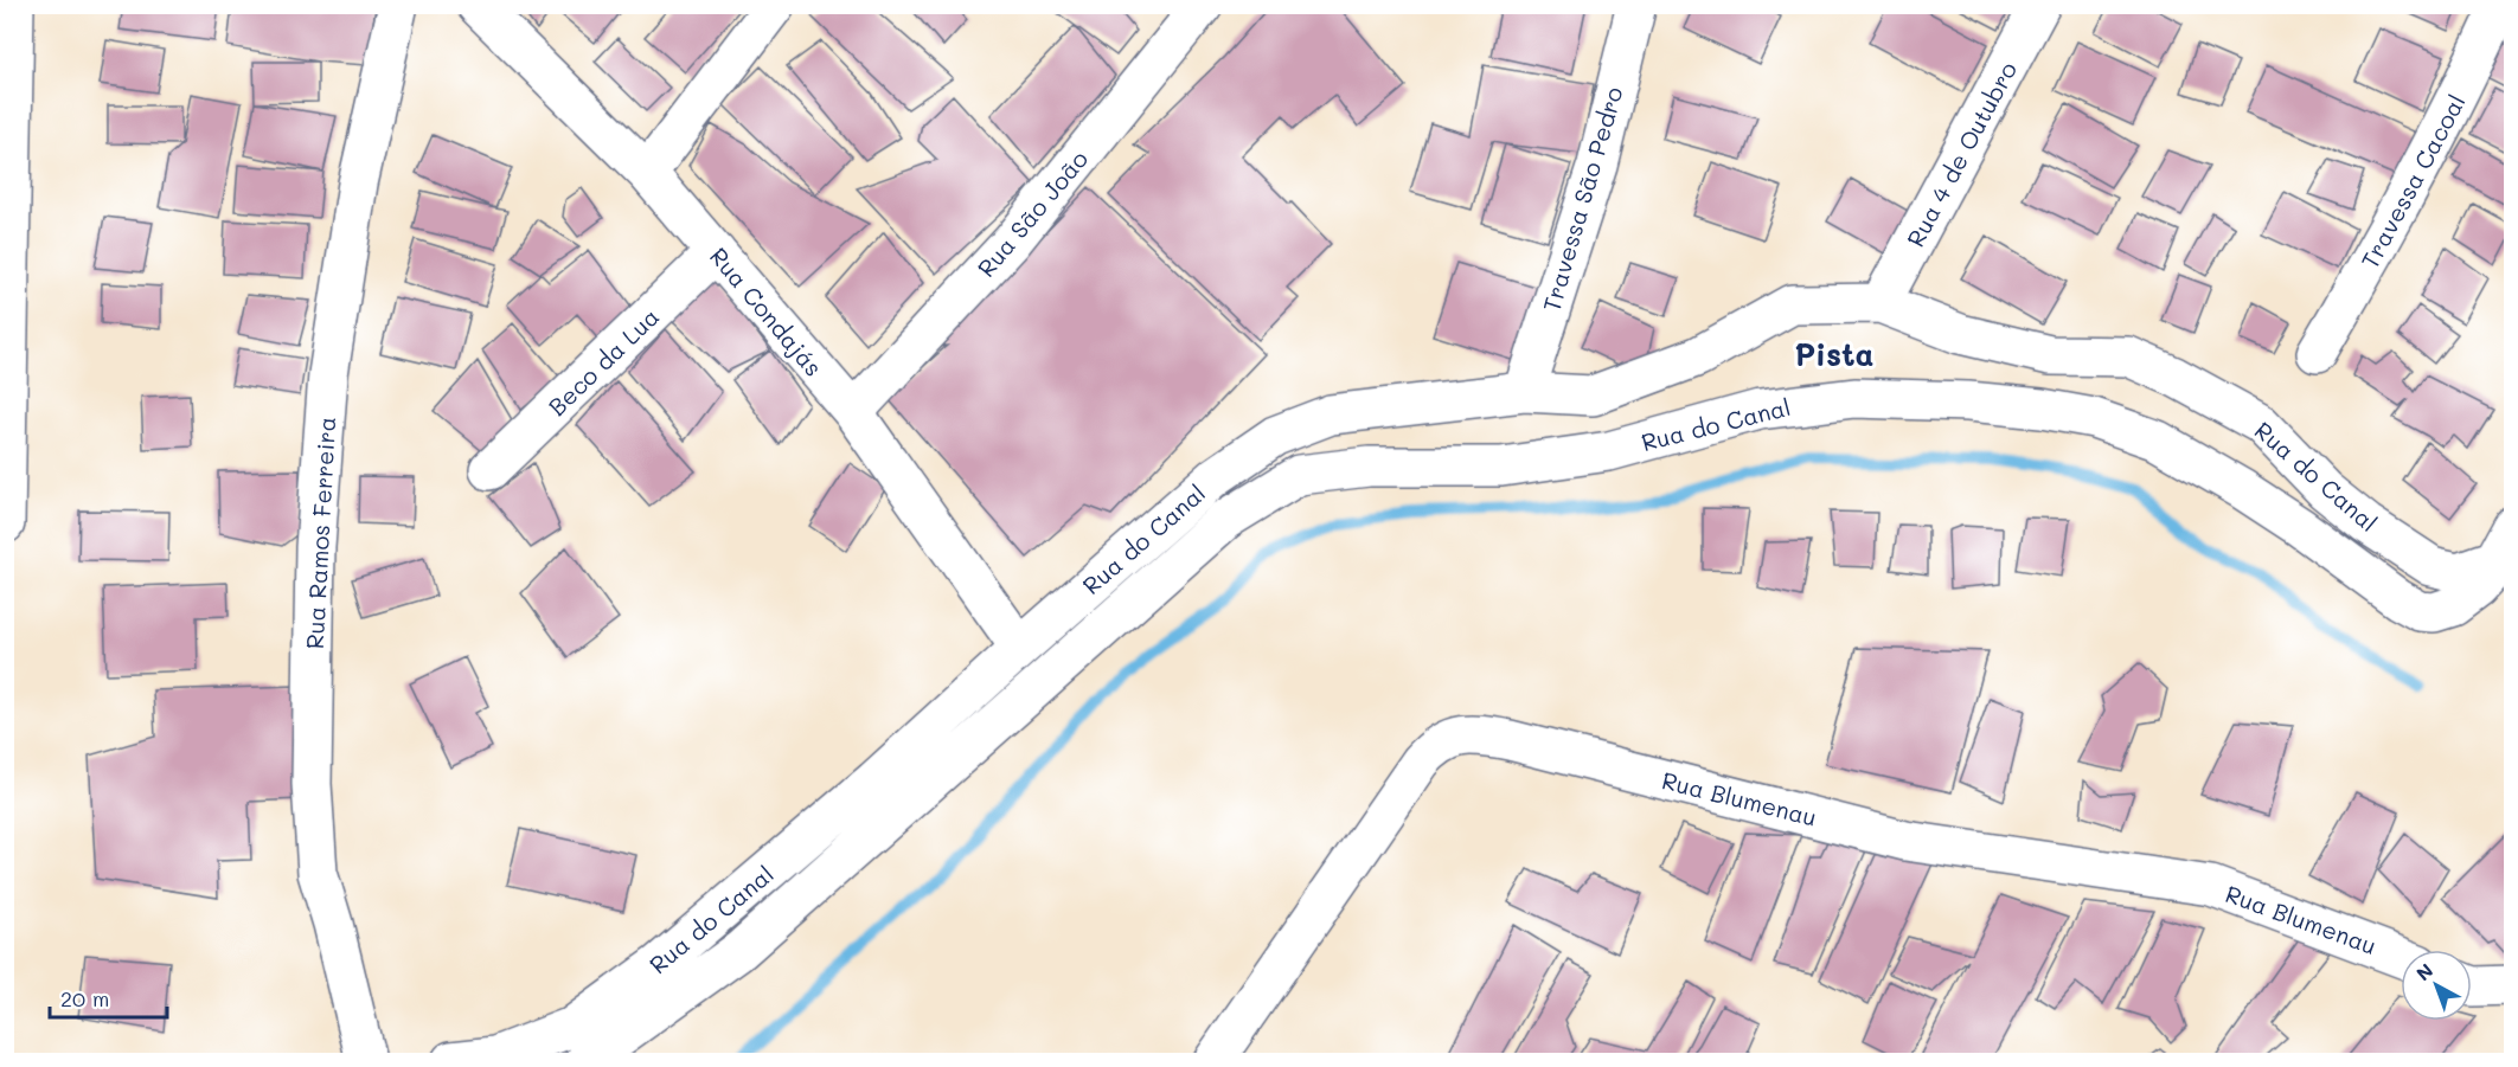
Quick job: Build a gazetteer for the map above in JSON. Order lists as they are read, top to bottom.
{
  "streets": {
    "street": [
      "Rua 4 de Outubro",
      "Travessa Cacoal",
      "Travessa São Pedro",
      "Rua São João",
      "Rua Condajás",
      "Beco da Lua",
      "Rua do Canal",
      "Rua Ramos Ferreira",
      "Rua Blumenau"
    ]
  },
  "crossings": [
    ["Rua 4 de Outubro", "Rua do Canal"],
    ["Travessa São Pedro", "Rua do Canal"],
    ["Rua São João", "Rua Condajás"],
    ["Rua Condajás", "Beco da Lua"],
    ["Rua Condajás", "Rua do Canal"]
  ],
  "districts": ["Pista"],
  "scale_bar": "20 m",
  "north": "top left"
}
